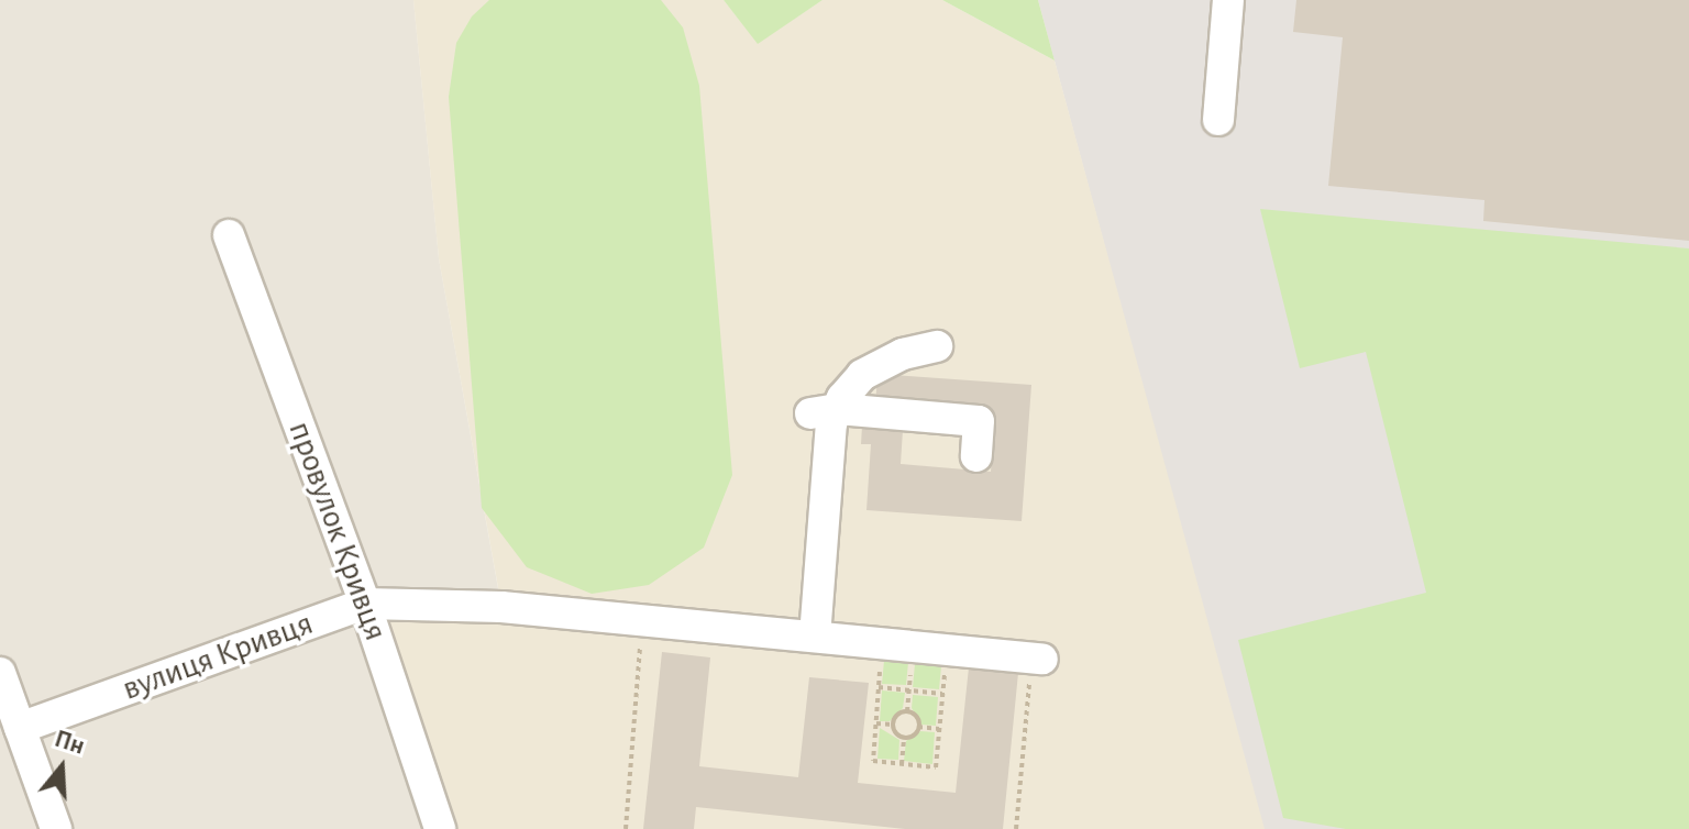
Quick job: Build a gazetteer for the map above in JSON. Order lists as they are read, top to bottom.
{
  "streets": {
    "street": ["провулок Кривця", "вулиця Кривця"]
  },
  "crossings": [
    ["провулок Кривця", "вулиця Кривця"]
  ],
  "north": "top"
}
